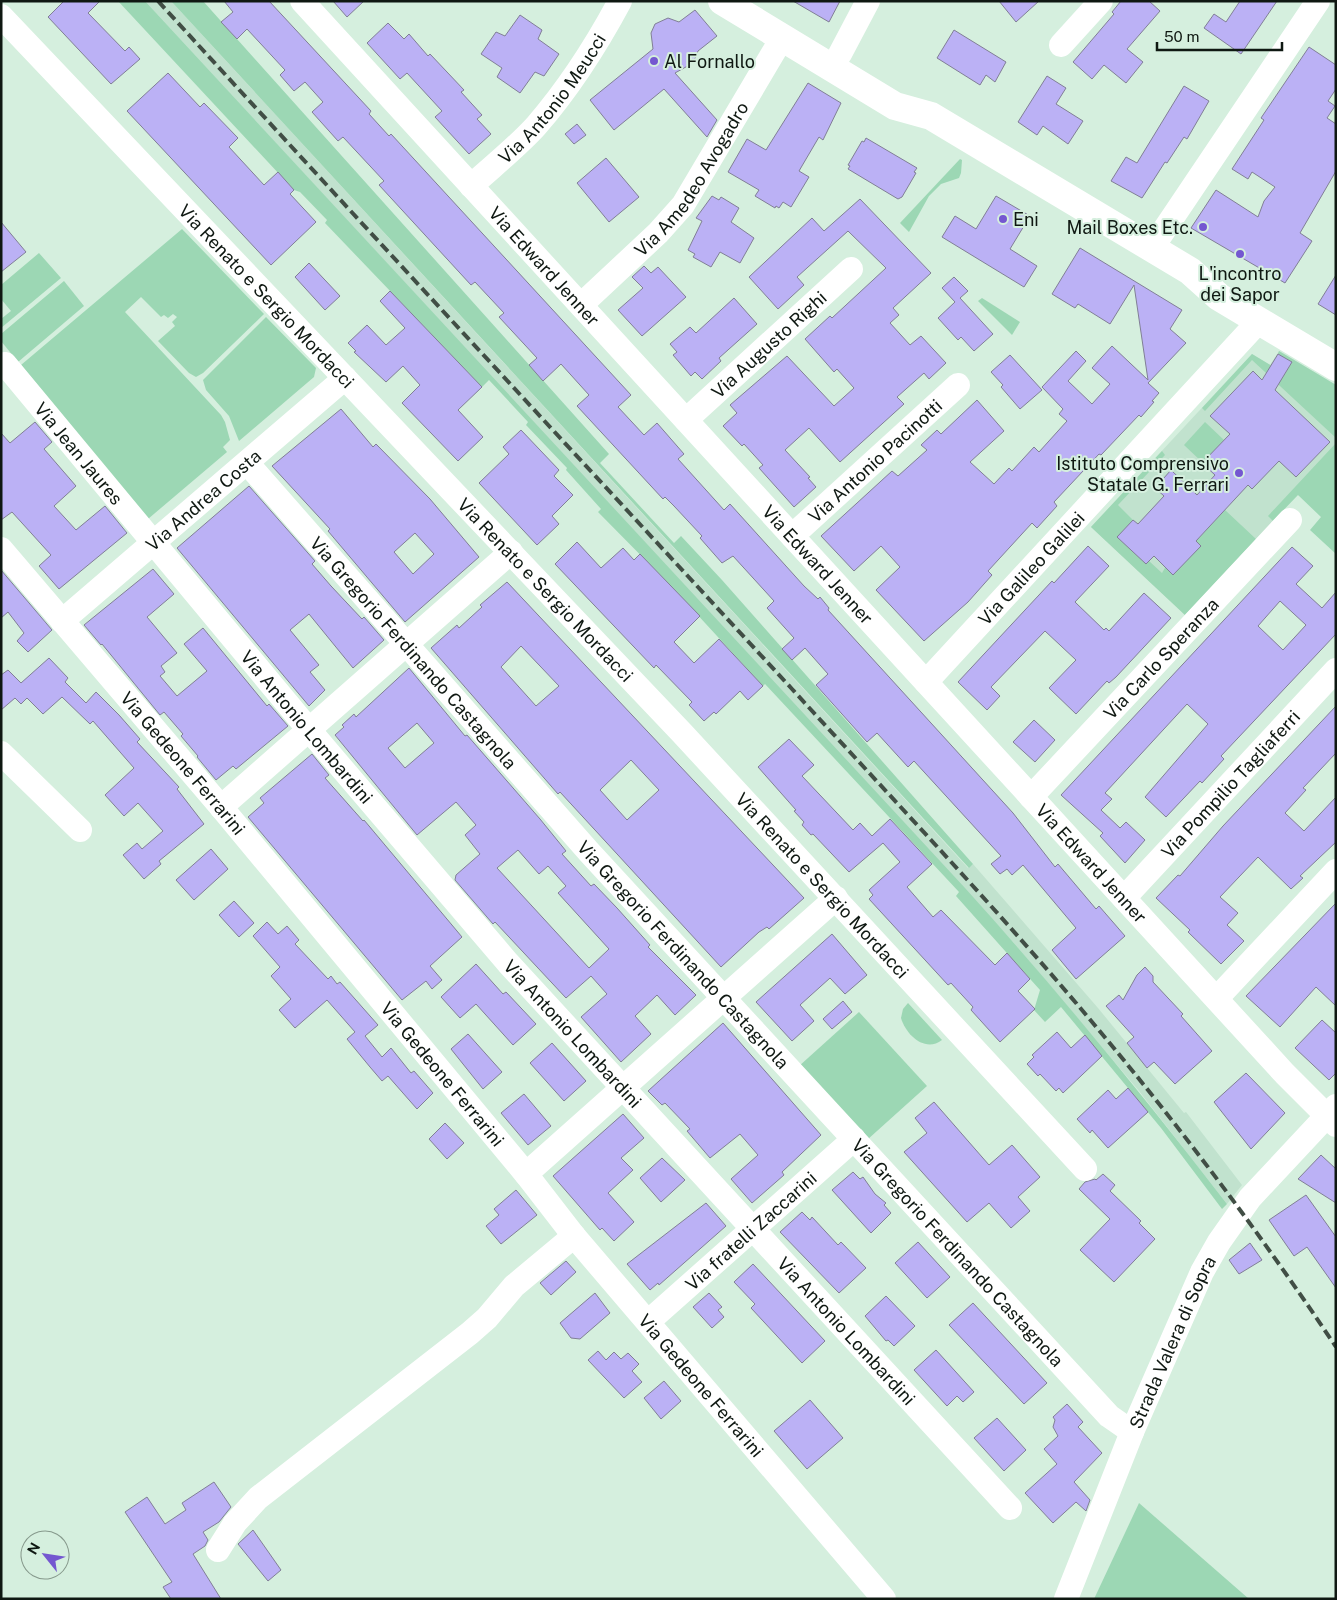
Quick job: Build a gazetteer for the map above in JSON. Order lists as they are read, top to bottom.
{
  "streets": {
    "street": [
      "Via Antonio Meucci",
      "Via Amedeo Avogadro",
      "Via Edward Jenner",
      "Via Renato e Sergio Mordacci",
      "Via Augusto Righi",
      "Via Jean Jaures",
      "Via Antonio Pacinotti",
      "Via Andrea Costa",
      "Via Galileo Galilei",
      "Via Gregorio Ferdinando Castagnola",
      "Via Carlo Speranza",
      "Via Antonio Lombardini",
      "Via Gedeone Ferrarini",
      "Via Pompilio Tagliaferri",
      "Via fratelli Zaccarini",
      "Strada Valera di Sopra"
    ]
  },
  "crossings": [
    ["Via Antonio Meucci", "Via Edward Jenner"],
    ["Via Amedeo Avogadro", "Via Edward Jenner"],
    ["Via Edward Jenner", "Via Augusto Righi"],
    ["Via Edward Jenner", "Via Antonio Pacinotti"],
    ["Via Edward Jenner", "Via Galileo Galilei"],
    ["Via Edward Jenner", "Via Carlo Speranza"],
    ["Via Edward Jenner", "Via Pompilio Tagliaferri"],
    ["Via Edward Jenner", "Strada Valera di Sopra"],
    ["Via Renato e Sergio Mordacci", "Via Andrea Costa"],
    ["Via Jean Jaures", "Via Andrea Costa"],
    ["Via Jean Jaures", "Via Antonio Lombardini"],
    ["Via Andrea Costa", "Via Gregorio Ferdinando Castagnola"],
    ["Via Andrea Costa", "Via Antonio Lombardini"],
    ["Via Andrea Costa", "Via Gedeone Ferrarini"],
    ["Via Gregorio Ferdinando Castagnola", "Via fratelli Zaccarini"],
    ["Via Gregorio Ferdinando Castagnola", "Strada Valera di Sopra"],
    ["Via Antonio Lombardini", "Via fratelli Zaccarini"],
    ["Via Gedeone Ferrarini", "Via fratelli Zaccarini"]
  ],
  "places": [
    "Al Fornallo",
    "Eni",
    "Mail Boxes Etc.",
    "L'incontro dei Sapor",
    "Istituto Comprensivo Statale G. Ferrari"
  ],
  "scale_bar": "50 m",
  "north": "top left"
}
